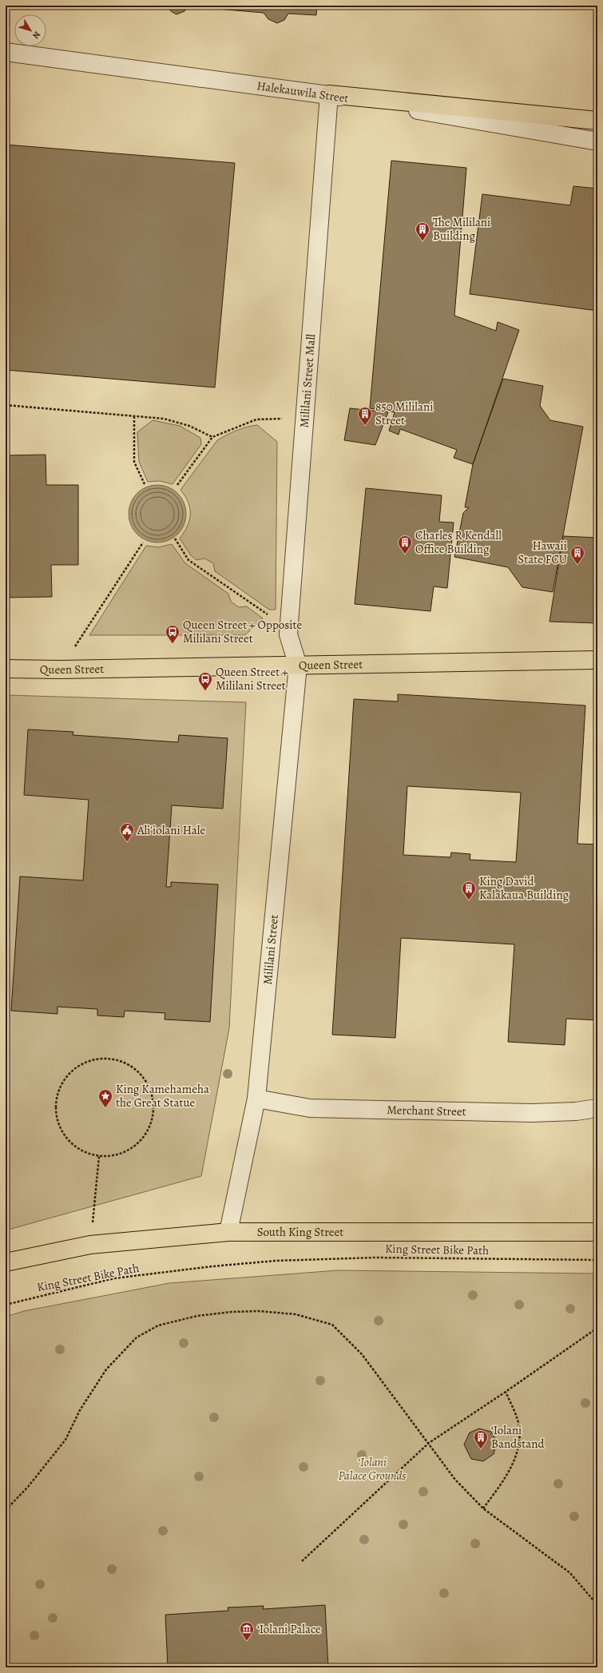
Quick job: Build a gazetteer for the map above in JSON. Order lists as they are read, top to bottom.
{
  "streets": {
    "main road": ["Queen Street", "South King Street"],
    "street": [
      "Halekauwila Street",
      "Mililani Street Mall",
      "Mililani Street",
      "Merchant Street"
    ],
    "path": ["King Street Bike Path"]
  },
  "crossings": [
    ["Halekauwila Street", "Mililani Street Mall"],
    ["Mililani Street Mall", "Queen Street"],
    ["Mililani Street Mall", "Mililani Street"],
    ["Queen Street", "Mililani Street"],
    ["Mililani Street", "Merchant Street"],
    ["Mililani Street", "South King Street"]
  ],
  "parks": ["ʻIolani Palace Grounds"],
  "places": {
    "building": [
      "The Mililani Building",
      "850 Mililani Street",
      "Charles R Kendall Office Building",
      "Hawaii State FCU",
      "King David Kalakaua Building",
      "ʻIolani Bandstand"
    ],
    "bus stop": ["Queen Street + Opposite Mililani Street", "Queen Street + Mililani Street"],
    "public building": ["Ali'iolani Hale"],
    "place": ["King Kamehameha the Great Statue"],
    "museum": ["ʻIolani Palace"]
  },
  "north": "bottom right"
}
